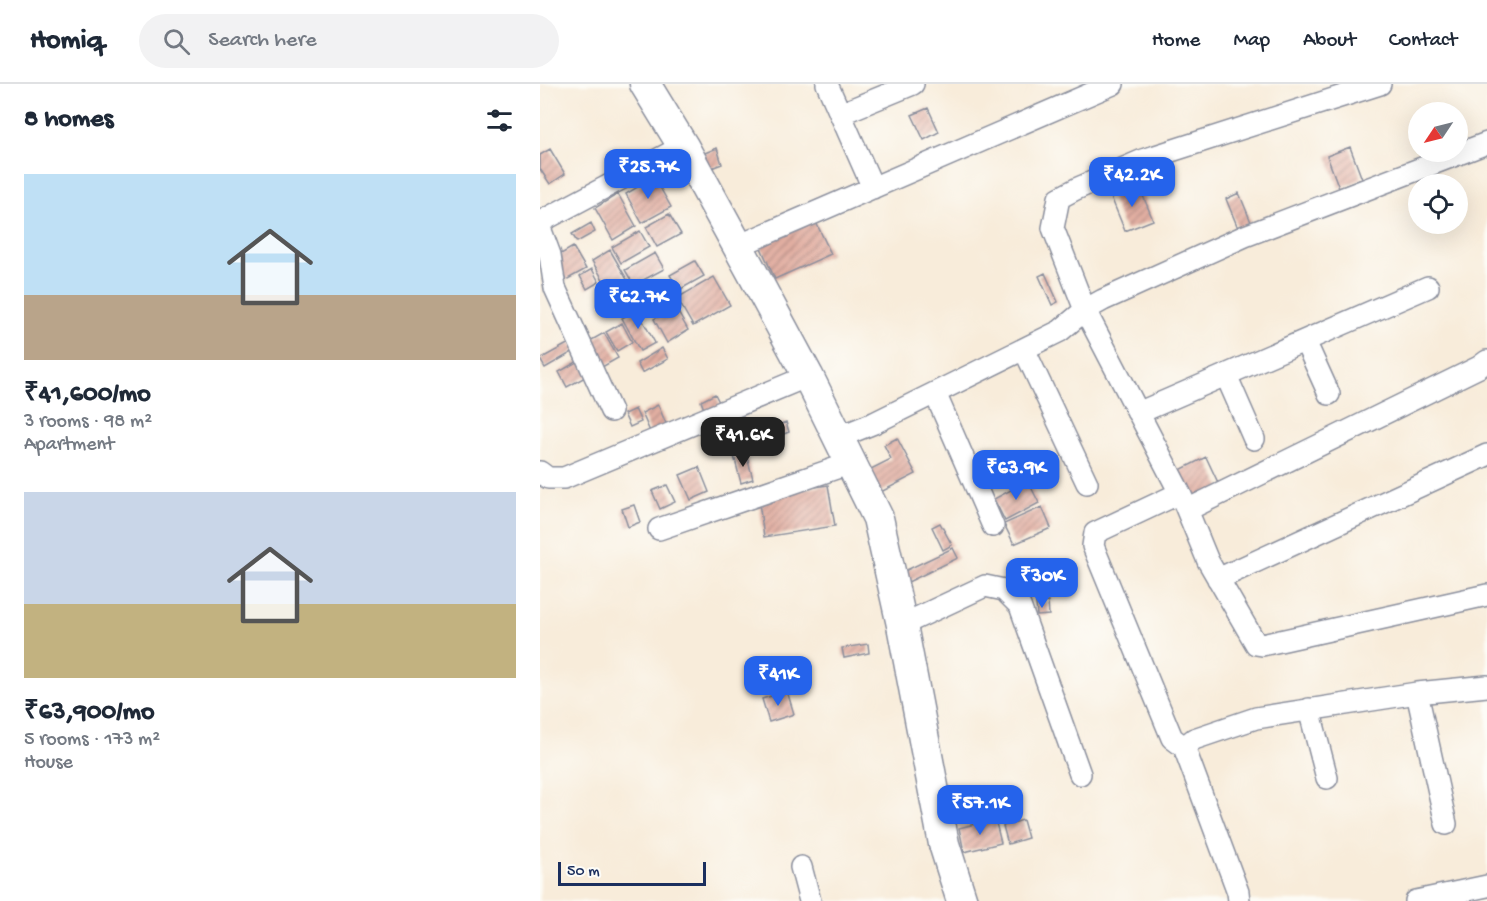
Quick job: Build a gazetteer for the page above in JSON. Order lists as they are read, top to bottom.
{
  "scale_bar": "50 m",
  "north": "bottom left",
  "page": {
    "header": "Homiq",
    "search": "Search here",
    "nav": [
      "Home",
      "Map",
      "About",
      "Contact"
    ],
    "heading": "8 homes",
    "price": [
      "₹25.7K",
      "₹42.2K",
      "₹62.7K",
      "₹41.6K",
      "₹63.9K",
      "₹30K",
      "₹41K",
      "₹57.1K"
    ],
    "list": [
      {
        "name": "₹41,600/mo",
        "note": "3 rooms · 98 m² · Apartment"
      },
      {
        "name": "₹63,900/mo",
        "note": "5 rooms · 173 m² · House"
      }
    ],
    "scale": "50 m"
  }
}
